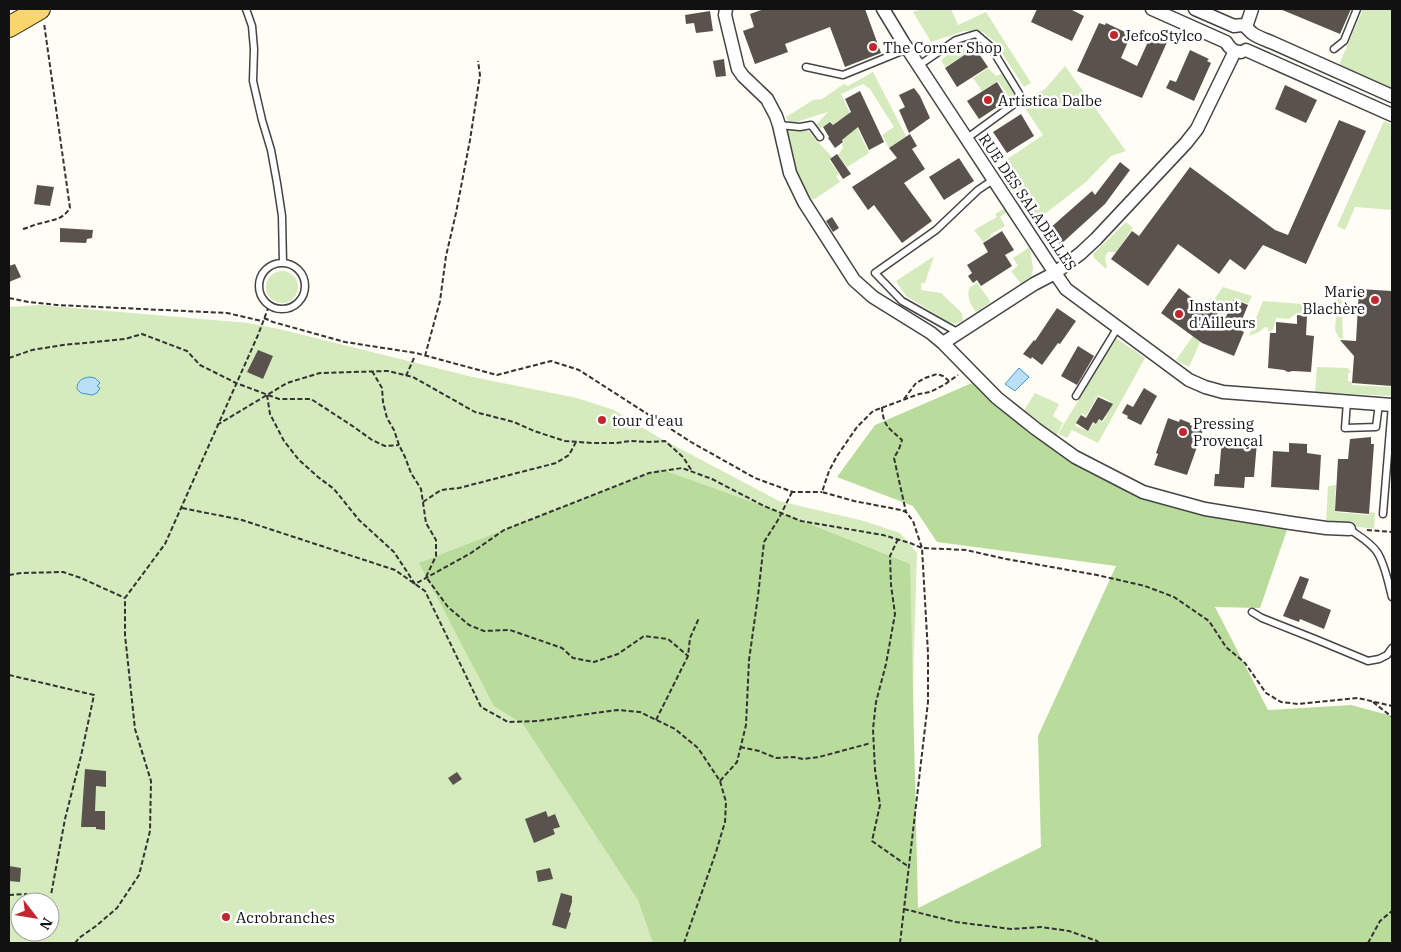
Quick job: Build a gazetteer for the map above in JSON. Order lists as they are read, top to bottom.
{
  "streets": {
    "street": ["RUE DES SALADELLES"]
  },
  "places": [
    "JefcoStylco",
    "The Corner Shop",
    "Artistica Dalbe",
    "Marie Blachère",
    "Instant d'Ailleurs",
    "tour d'eau",
    "Pressing Provençal",
    "Acrobranches"
  ],
  "north": "bottom right"
}
